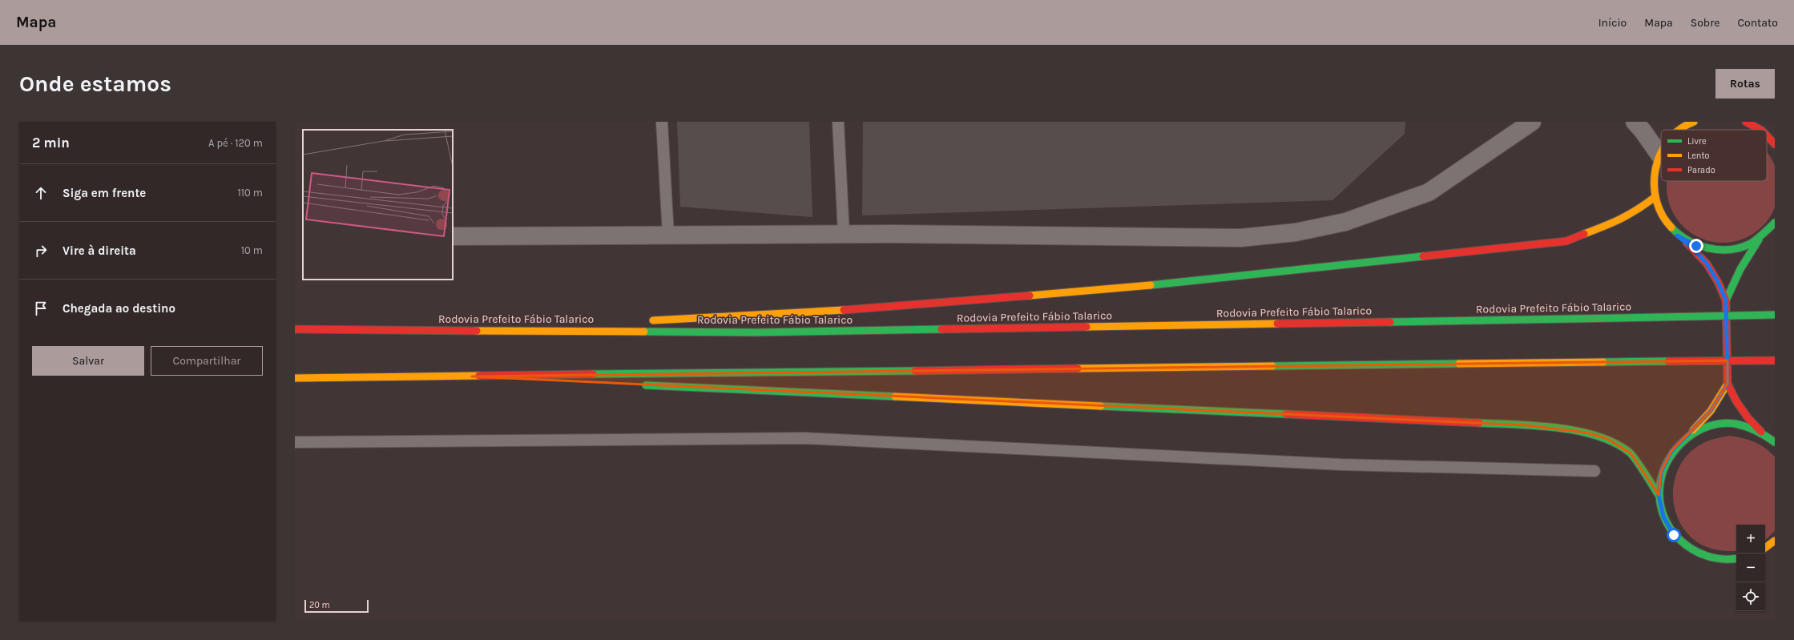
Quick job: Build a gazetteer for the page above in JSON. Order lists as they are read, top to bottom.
{
  "streets": {
    "main road": ["Rodovia Prefeito Fábio Talarico"]
  },
  "legend": ["Livre", "Lento", "Parado"],
  "scale_bar": "20 m",
  "page": {
    "header": "Mapa",
    "nav": [
      "Início",
      "Mapa",
      "Sobre",
      "Contato"
    ],
    "buttons": [
      "Rotas",
      ["Salvar", "Compartilhar"]
    ],
    "title": "Onde estamos",
    "heading": ["2 min", "A pé · 120 m"],
    "list": [
      ["Siga em frente", "110 m"],
      ["Vire à direita", "10 m"],
      "Chegada ao destino"
    ],
    "map_buttons": ["+", "−"],
    "scale": "20 m"
  }
}
